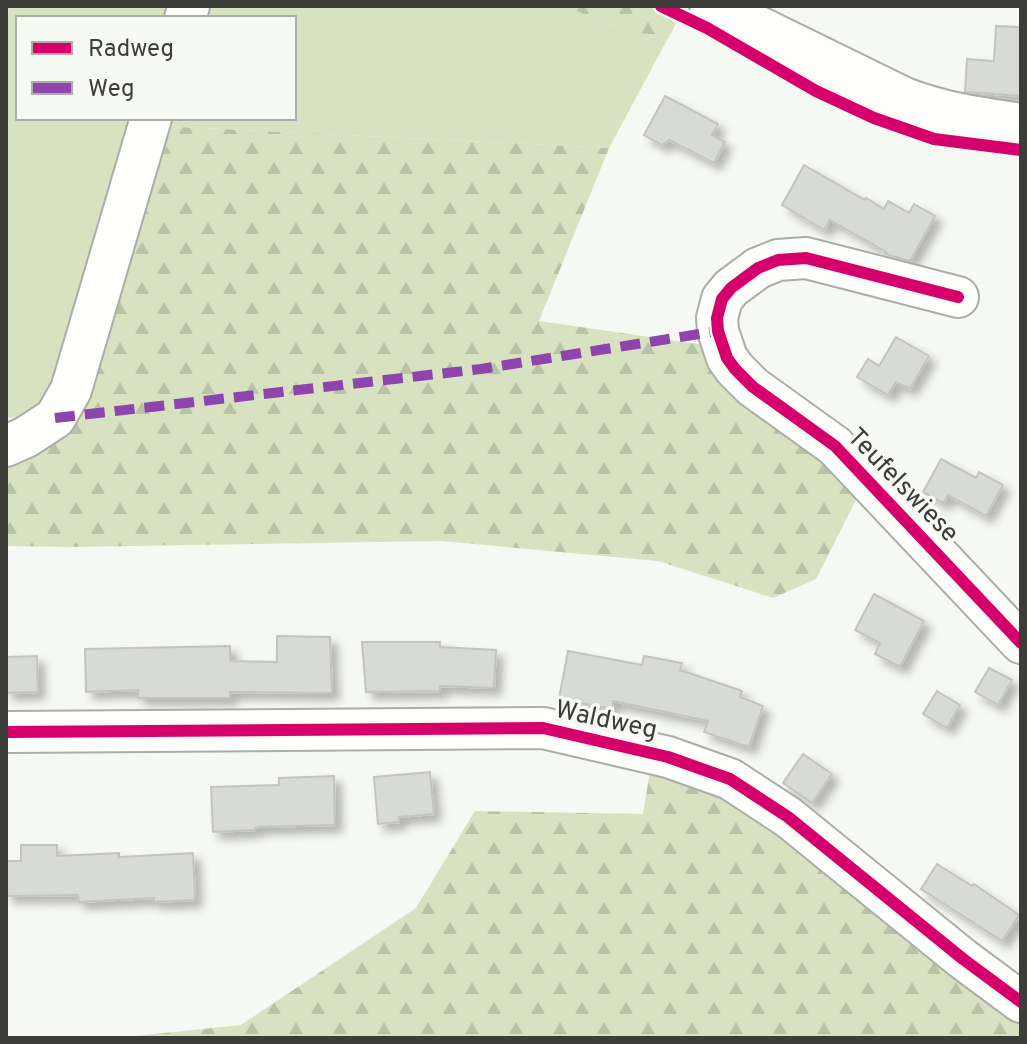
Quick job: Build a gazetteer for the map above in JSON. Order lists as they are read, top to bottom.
{
  "streets": {
    "street": ["Teufelswiese", "Waldweg"]
  },
  "legend": ["Radweg", "Weg"]
}
